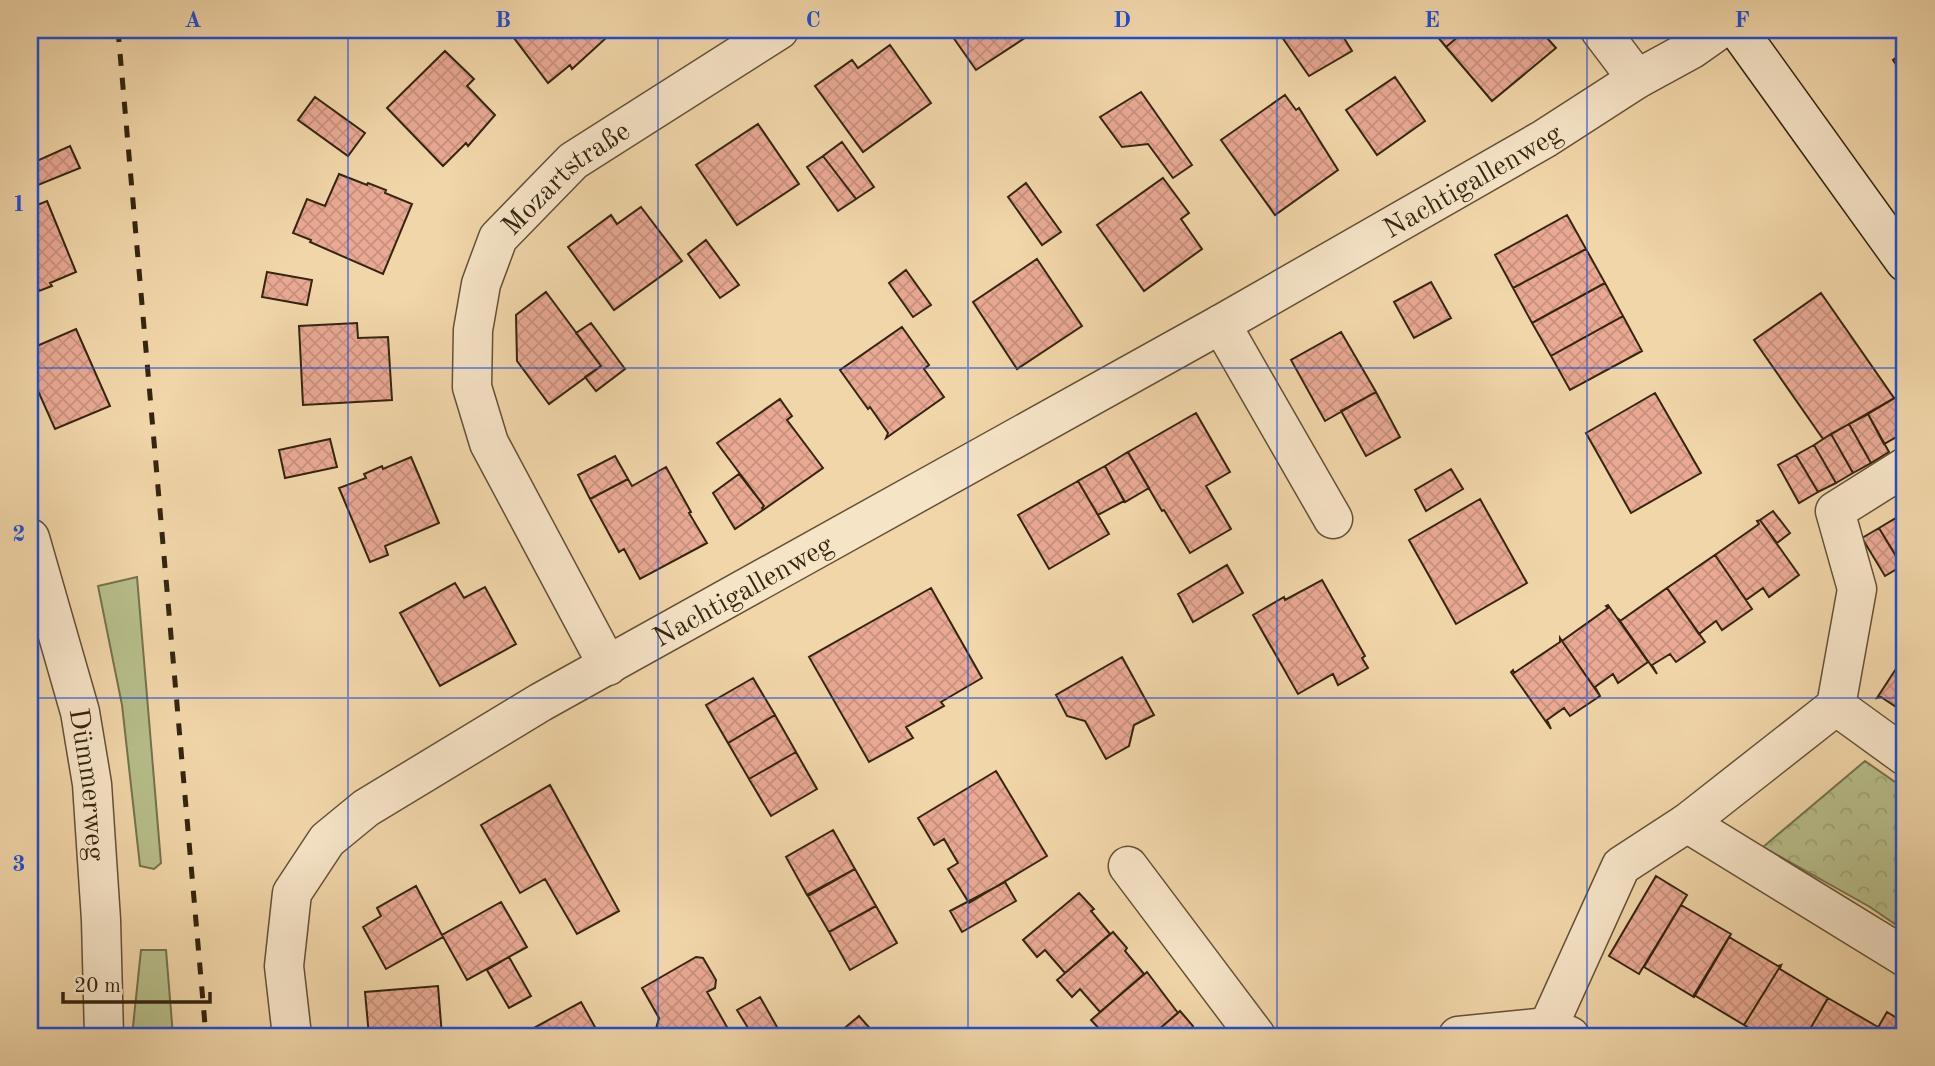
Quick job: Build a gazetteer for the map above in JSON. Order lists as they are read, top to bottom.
{
  "streets": {
    "street": ["Nachtigallenweg", "Mozartstraße", "Dümmerweg"]
  },
  "crossings": [
    ["Nachtigallenweg", "Mozartstraße"]
  ],
  "scale_bar": "20 m",
  "grid": {
    "columns": [
      "A",
      "B",
      "C",
      "D",
      "E",
      "F"
    ],
    "rows": ["1", "2", "3"]
  }
}
